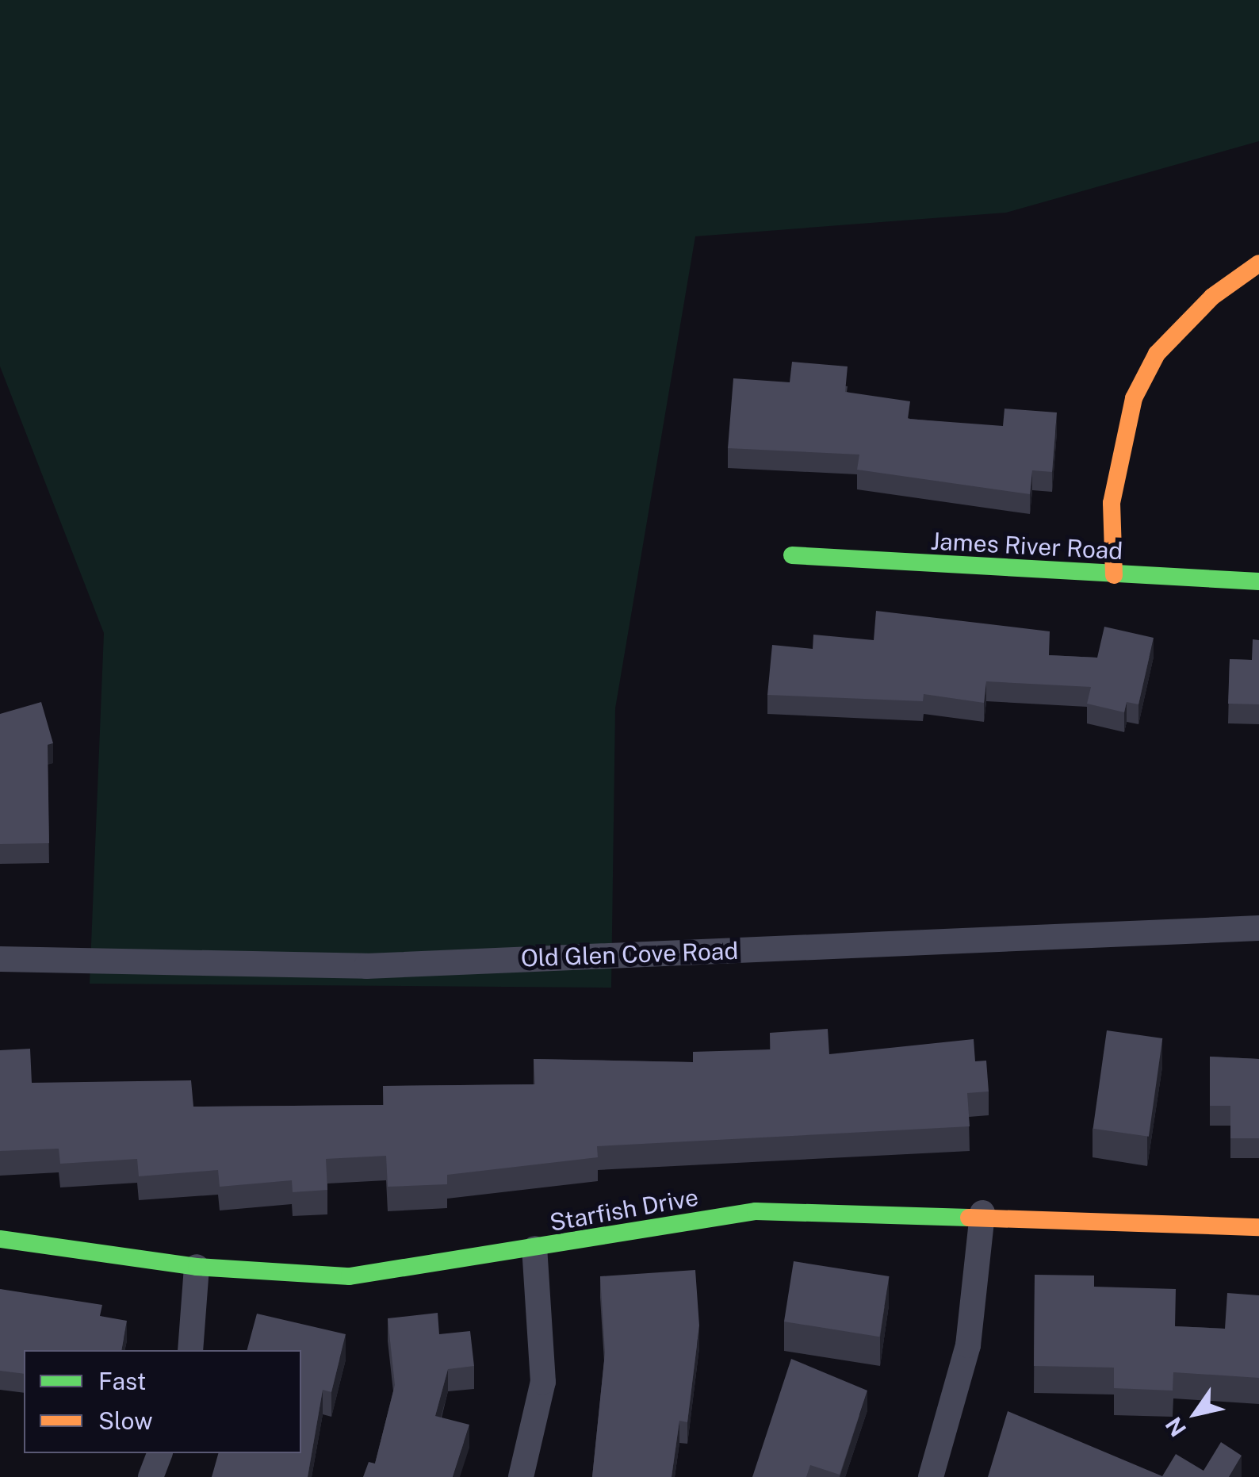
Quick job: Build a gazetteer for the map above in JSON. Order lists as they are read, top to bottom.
{
  "streets": {
    "street": ["James River Road", "Old Glen Cove Road", "Starfish Drive"]
  },
  "legend": ["Fast", "Slow"],
  "north": "bottom left"
}
